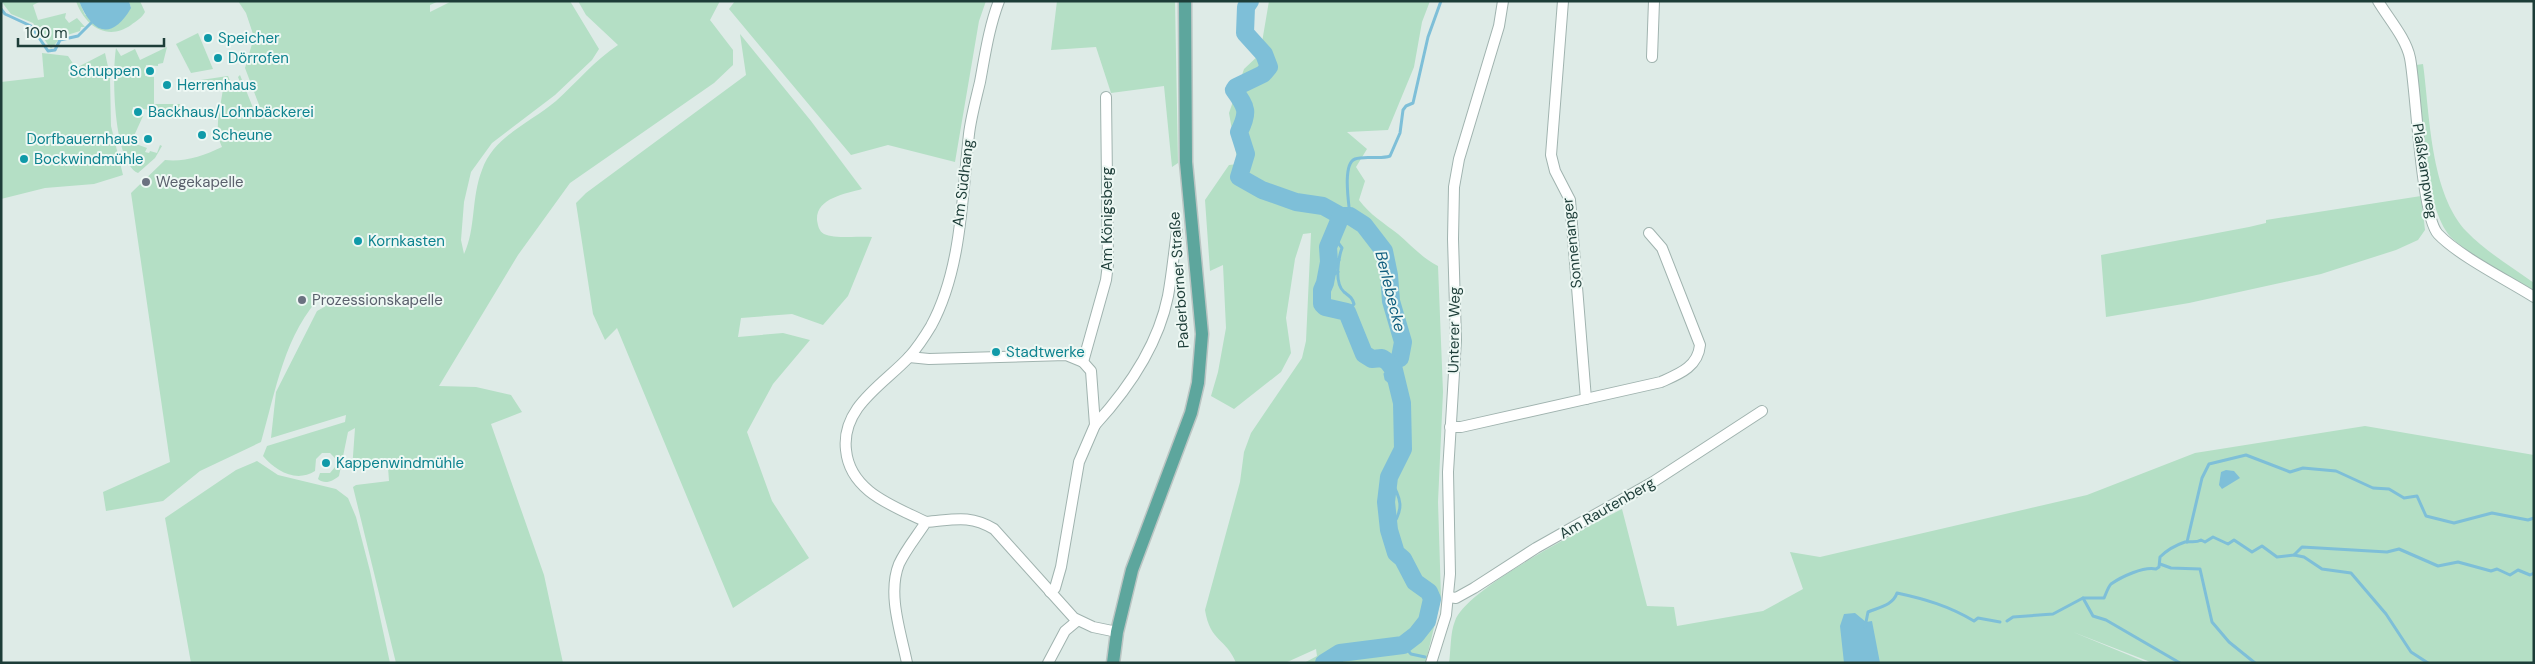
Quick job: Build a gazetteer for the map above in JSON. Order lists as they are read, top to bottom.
{
  "streets": {
    "main road": ["Paderborner Straße"],
    "street": [
      "Plaßkampweg",
      "Am Südhang",
      "Am Königsberg",
      "Sonnenanger",
      "Unterer Weg",
      "Am Rautenberg"
    ]
  },
  "crossings": [
    ["Unterer Weg", "Am Rautenberg"]
  ],
  "water": ["Berlebecke"],
  "places": [
    "Speicher",
    "Dörrofen",
    "Schuppen",
    "Herrenhaus",
    "Backhaus/Lohnbäckerei",
    "Scheune",
    "Dorfbauernhaus",
    "Bockwindmühle",
    "Wegekapelle",
    "Kornkasten",
    "Prozessionskapelle",
    "Stadtwerke",
    "Kappenwindmühle"
  ],
  "scale_bar": "100 m"
}
